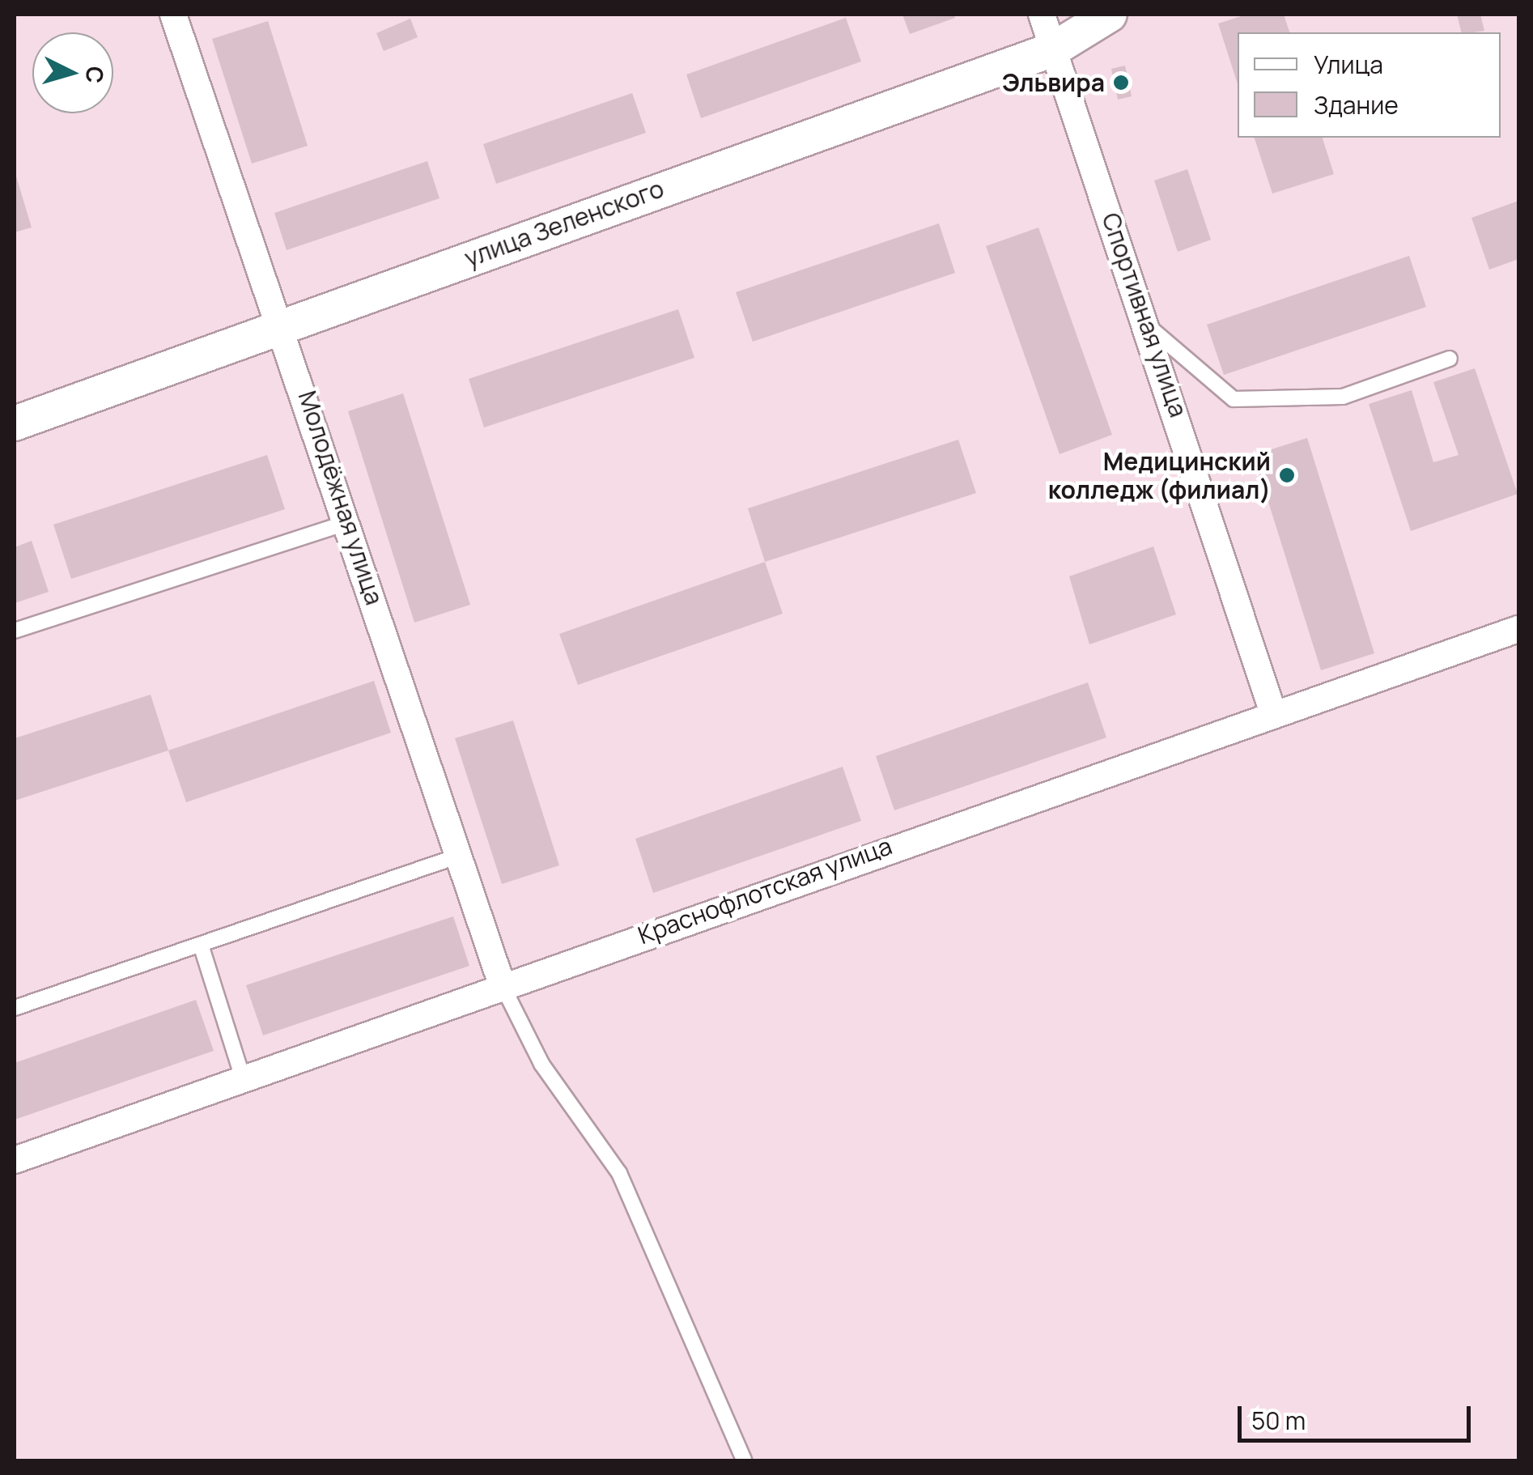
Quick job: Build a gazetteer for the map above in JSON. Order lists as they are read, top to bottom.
{
  "streets": {
    "street": [
      "улица Зеленского",
      "Спортивная улица",
      "Молодёжная улица",
      "Краснофлотская улица"
    ]
  },
  "crossings": [
    ["улица Зеленского", "Спортивная улица"],
    ["улица Зеленского", "Молодёжная улица"],
    ["Спортивная улица", "Краснофлотская улица"],
    ["Молодёжная улица", "Краснофлотская улица"]
  ],
  "places": ["Эльвира", "Медицинский колледж (филиал)"],
  "legend": ["Улица", "Здание"],
  "scale_bar": "50 m",
  "north": "right"
}
